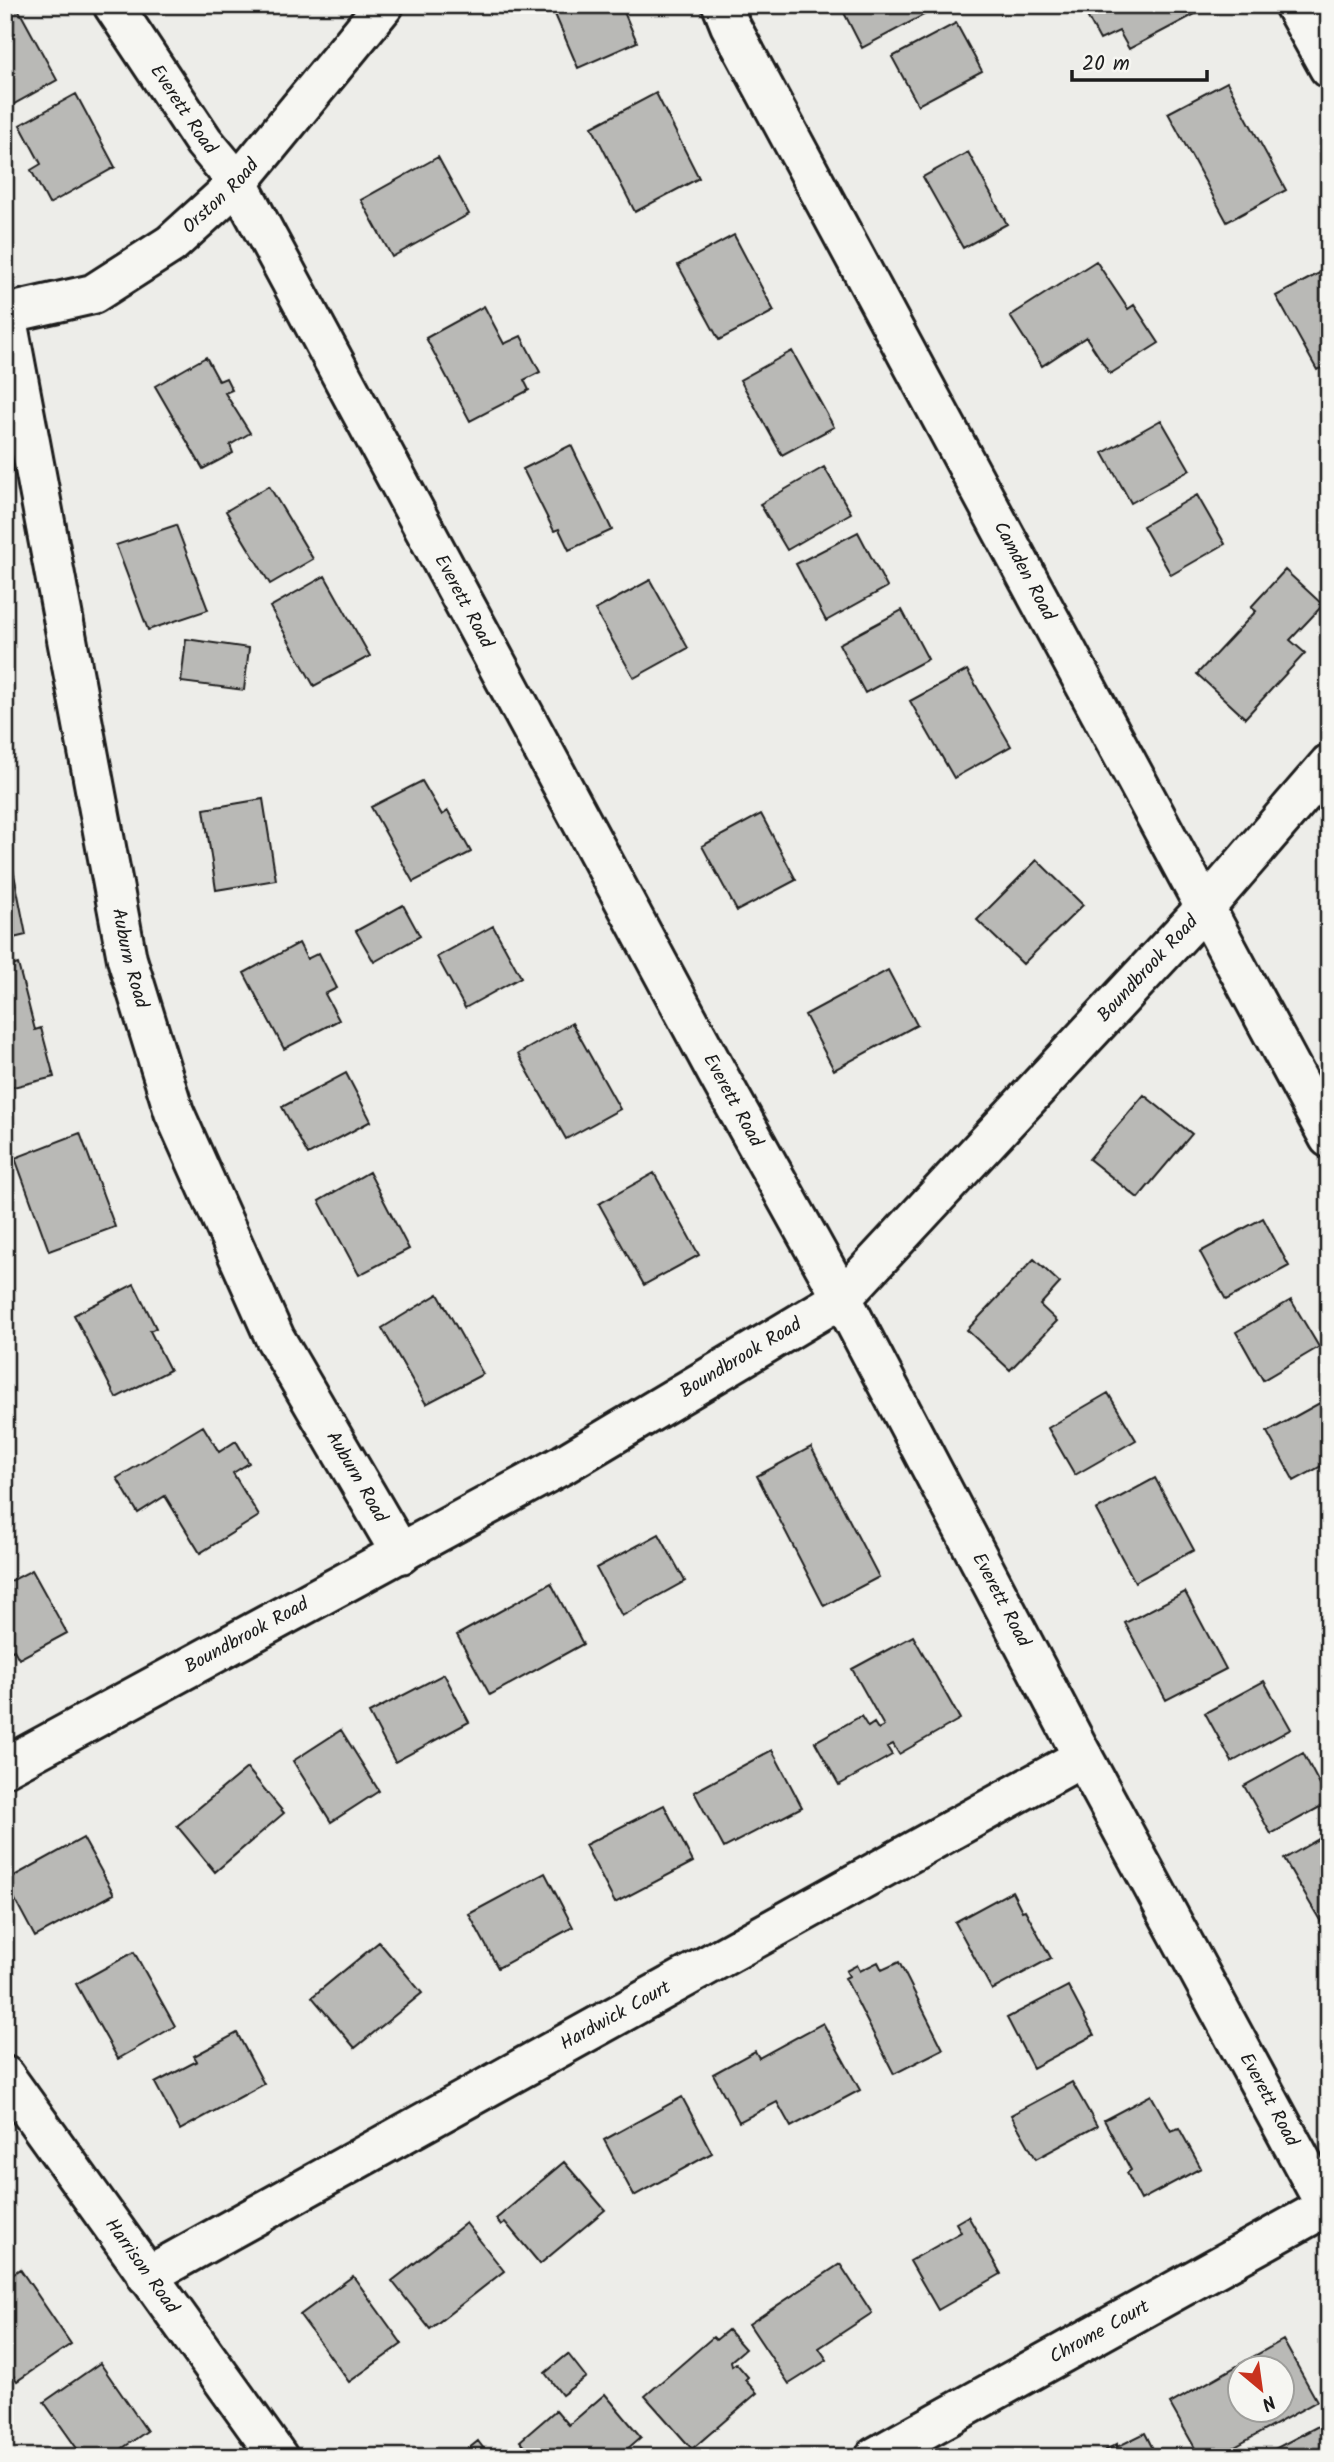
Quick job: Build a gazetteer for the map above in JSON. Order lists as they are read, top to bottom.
{
  "streets": {
    "street": [
      "Everett Road",
      "Orston Road",
      "Camden Road",
      "Auburn Road",
      "Boundbrook Road",
      "Hardwick Court",
      "Harrison Road",
      "Chrome Court"
    ]
  },
  "crossings": [
    ["Everett Road", "Orston Road"],
    ["Everett Road", "Boundbrook Road"],
    ["Everett Road", "Hardwick Court"],
    ["Everett Road", "Chrome Court"],
    ["Orston Road", "Auburn Road"],
    ["Camden Road", "Boundbrook Road"],
    ["Auburn Road", "Boundbrook Road"],
    ["Hardwick Court", "Harrison Road"]
  ],
  "scale_bar": "20 m",
  "north": "bottom right"
}
